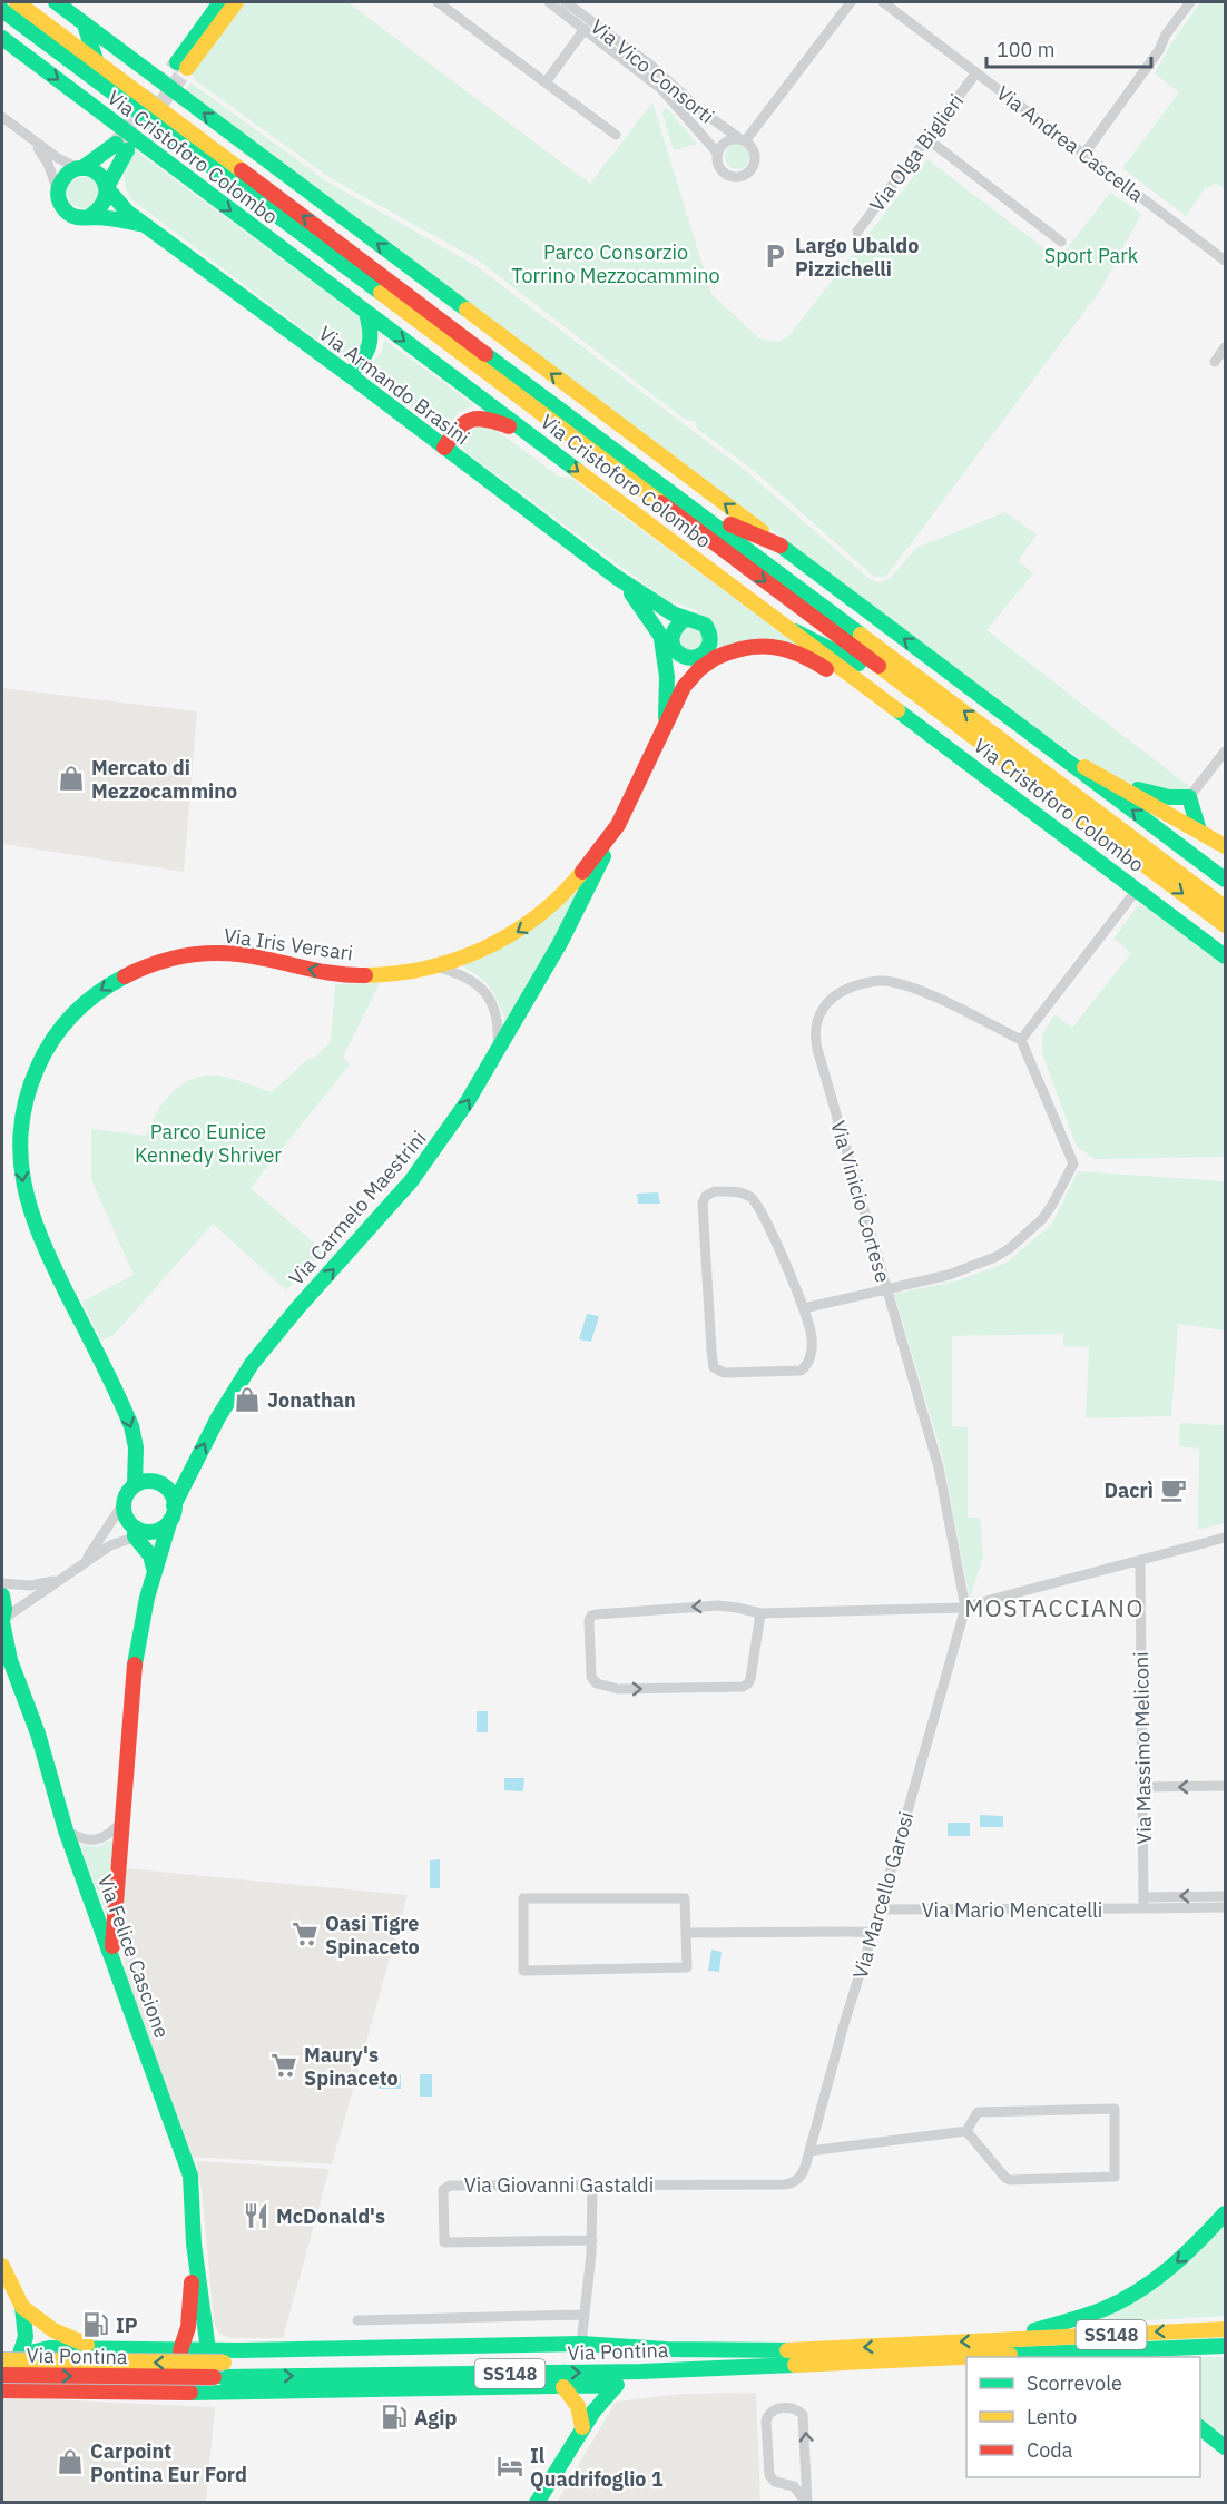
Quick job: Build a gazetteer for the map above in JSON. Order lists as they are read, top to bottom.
{
  "streets": {
    "main road": [
      "Via Cristoforo Colombo",
      "Via Armando Brasini",
      "Via Iris Versari",
      "Via Carmelo Maestrini",
      "Via Felice Cascione",
      "SS148",
      "Via Pontina"
    ],
    "street": [
      "Via Vico Consorti",
      "Via Andrea Cascella",
      "Via Olga Biglieri",
      "Via Vinicio Cortese",
      "Via Massimo Meliconi",
      "Via Marcello Garosi",
      "Via Mario Mencatelli",
      "Via Giovanni Gastaldi"
    ]
  },
  "crossings": [
    ["Via Andrea Cascella", "Via Olga Biglieri"],
    ["Via Armando Brasini", "Via Iris Versari"],
    ["Via Iris Versari", "Via Carmelo Maestrini"],
    ["Via Vinicio Cortese", "Via Marcello Garosi"],
    ["Via Carmelo Maestrini", "Via Felice Cascione"],
    ["Via Marcello Garosi", "Via Mario Mencatelli"],
    ["Via Marcello Garosi", "Via Giovanni Gastaldi"],
    ["Via Felice Cascione", "Via Pontina"]
  ],
  "one_way": ["Via Carmelo Maestrini"],
  "districts": ["MOSTACCIANO"],
  "parks": ["Parco Consorzio Torrino Mezzocammino", "Sport Park", "Parco Eunice Kennedy Shriver"],
  "places": {
    "parking": ["Largo Ubaldo Pizzichelli"],
    "shop": ["Mercato di Mezzocammino", "Jonathan", "Carpoint Pontina Eur Ford"],
    "cafe": ["Dacrì"],
    "supermarket": ["Oasi Tigre Spinaceto", "Maury's Spinaceto"],
    "restaurant": ["McDonald's"],
    "fuel station": ["IP", "Agip"],
    "hotel": ["Il Quadrifoglio 1"]
  },
  "legend": ["Scorrevole", "Lento", "Coda"],
  "scale_bar": "100 m"
}
